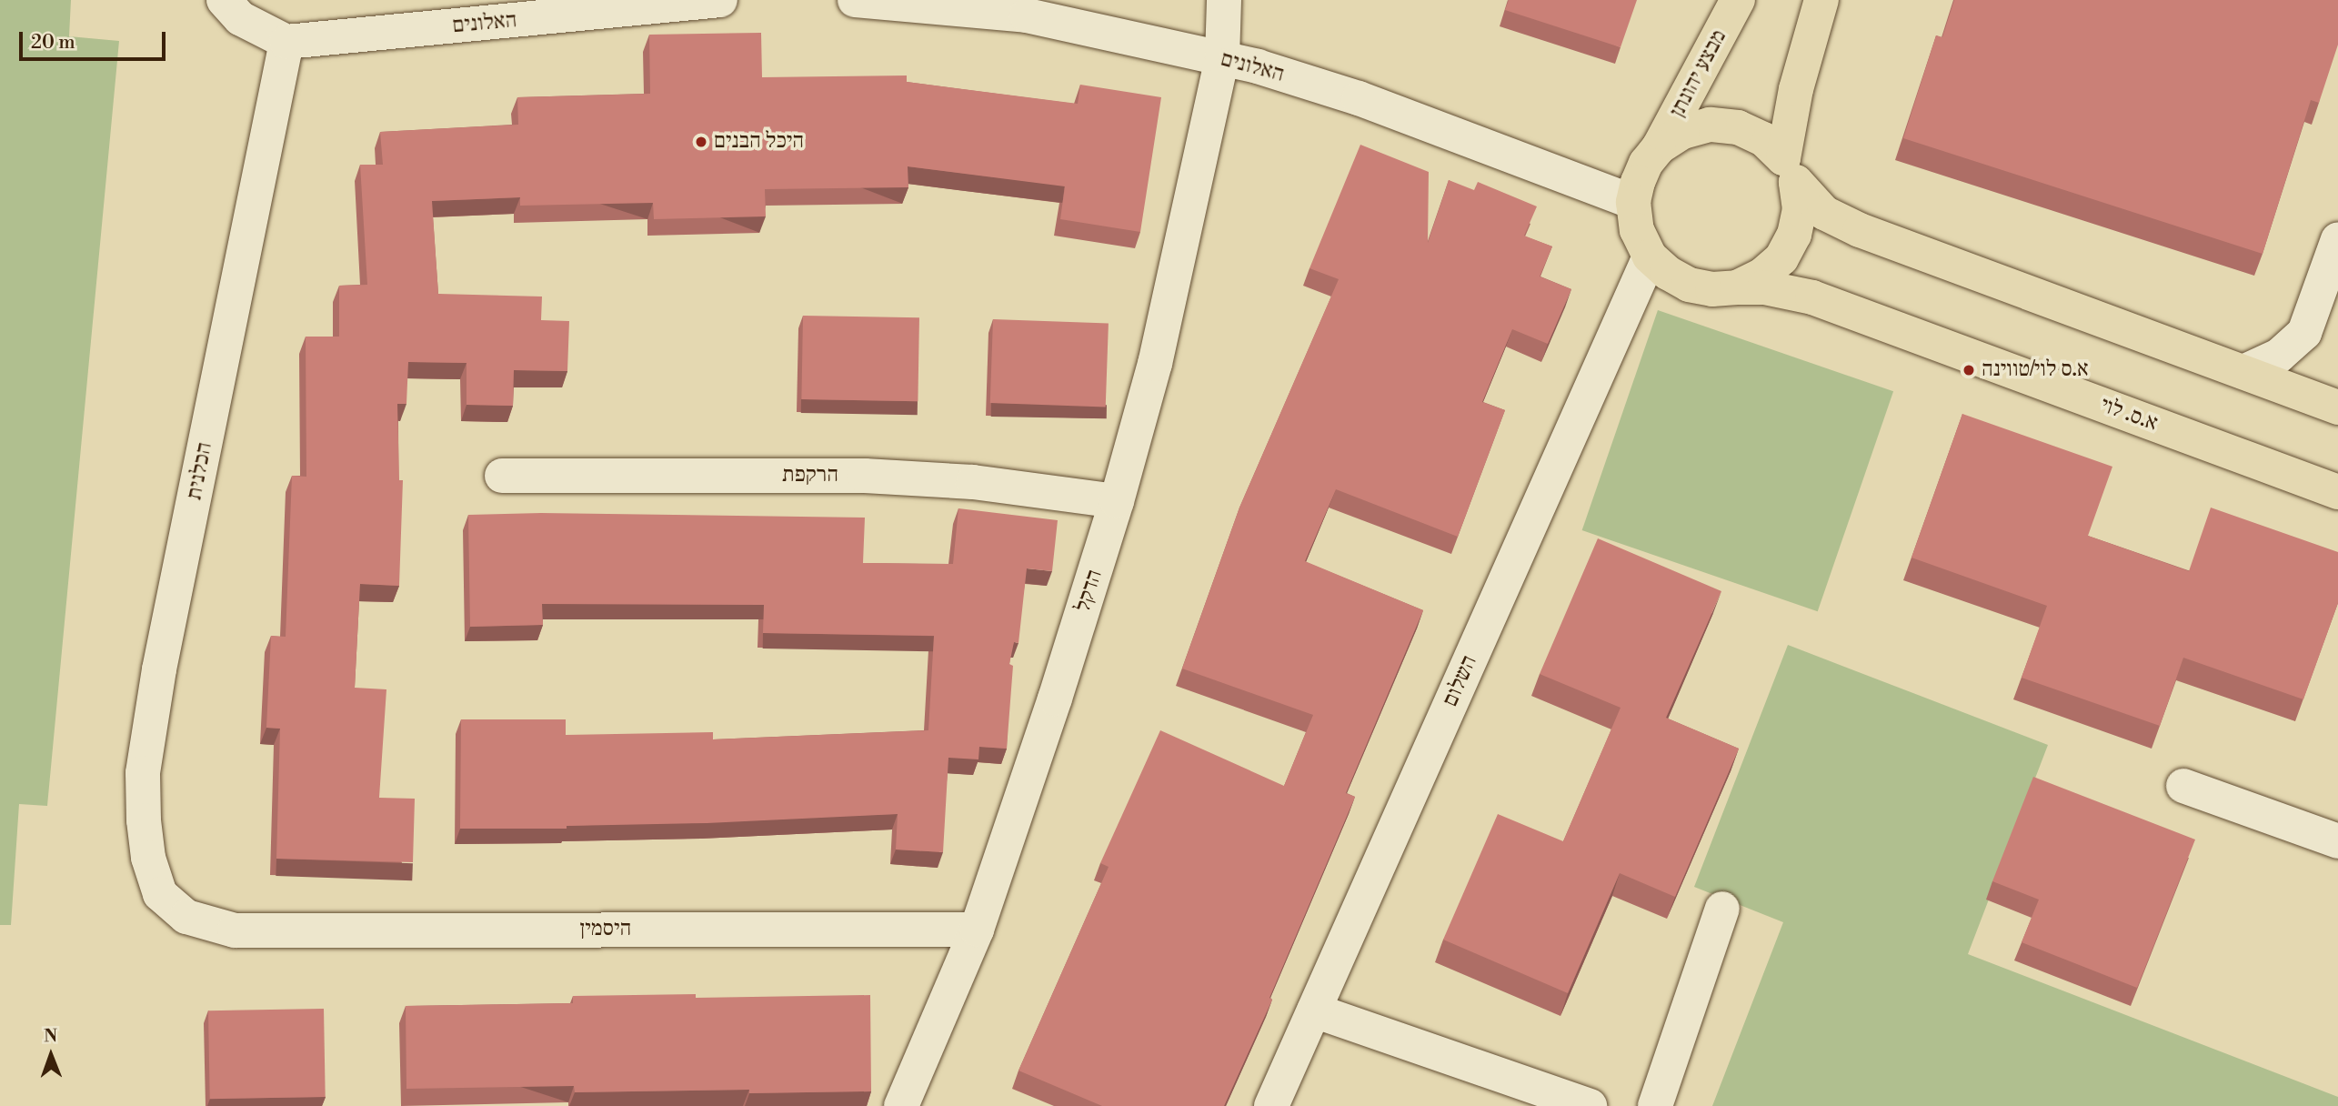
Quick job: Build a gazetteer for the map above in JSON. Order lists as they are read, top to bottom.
{
  "streets": {
    "main road": ["מבצע יהונתן", "א.ס. לוי"],
    "street": [
      "האלונים",
      "הכלנית",
      "הרקפת",
      "הדקל",
      "השלום",
      "היסמין"
    ]
  },
  "crossings": [
    ["האלונים", "מבצע יהונתן"],
    ["האלונים", "א.ס. לוי"],
    ["האלונים", "הכלנית"],
    ["האלונים", "הדקל"],
    ["האלונים", "השלום"],
    ["מבצע יהונתן", "א.ס. לוי"],
    ["מבצע יהונתן", "השלום"],
    ["א.ס. לוי", "השלום"],
    ["הכלנית", "היסמין"],
    ["הרקפת", "הדקל"],
    ["הדקל", "היסמין"]
  ],
  "places": ["היכל הבנים", "א.ס לוי/טווינה"],
  "scale_bar": "20 m",
  "north": "top"
}
